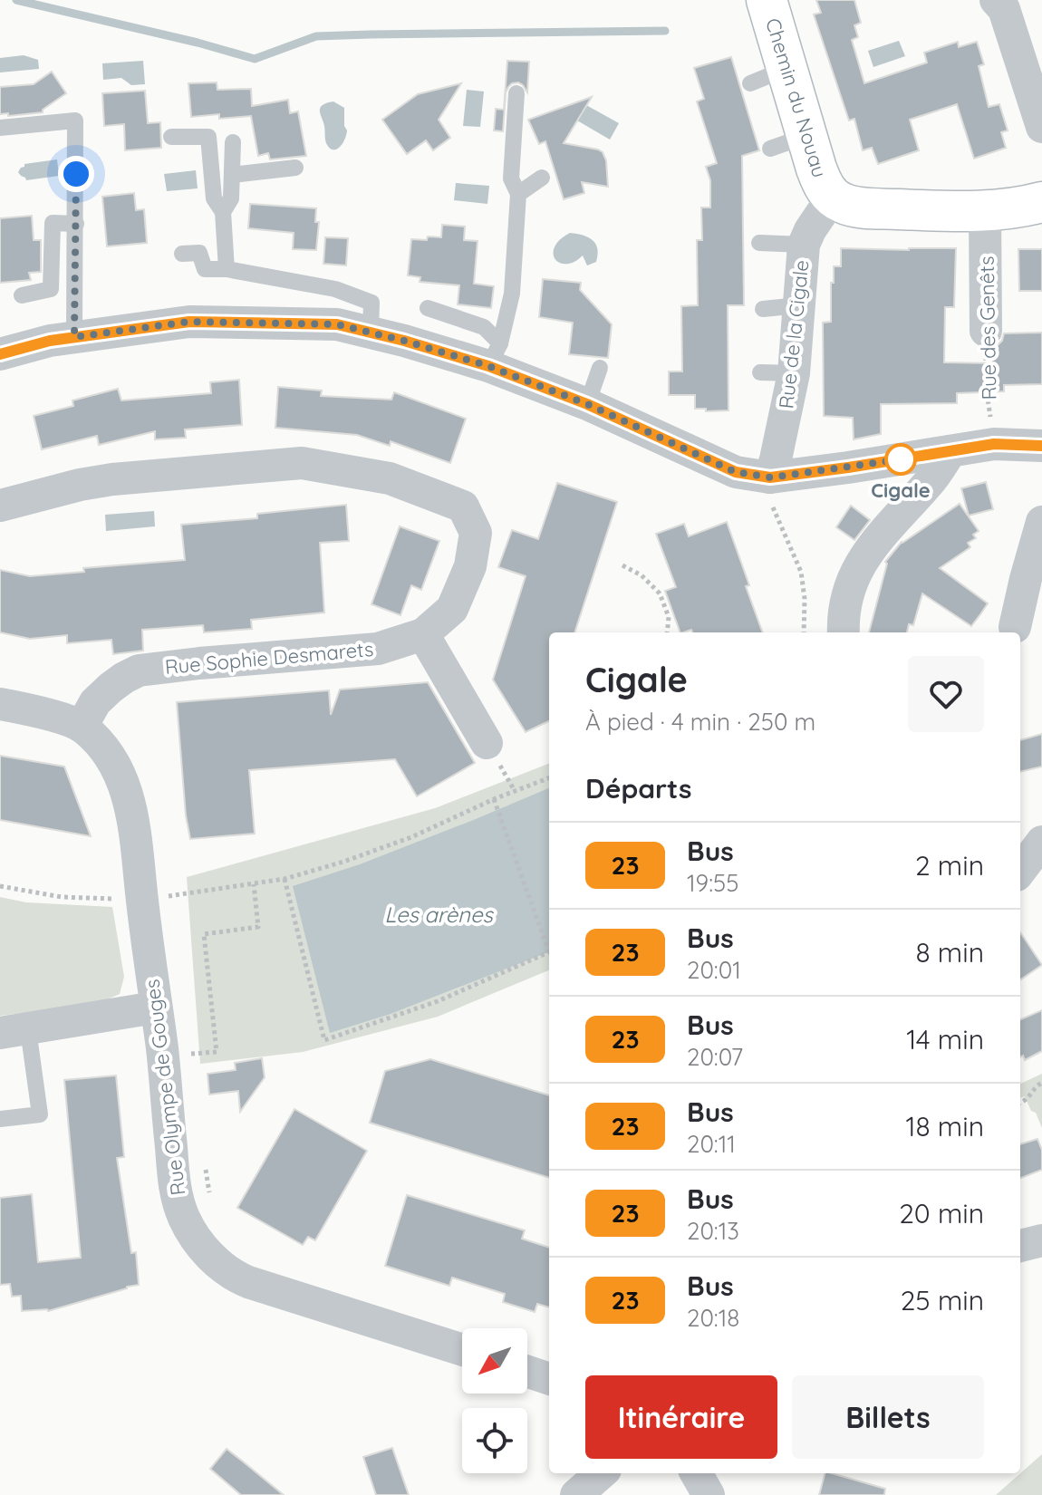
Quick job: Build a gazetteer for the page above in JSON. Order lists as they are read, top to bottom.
{
  "streets": {
    "street": [
      "Chemin du Nouau",
      "Rue des Genêts",
      "Rue de la Cigale",
      "Rue Sophie Desmarets",
      "Rue Olympe de Gouges"
    ]
  },
  "crossings": [
    ["Chemin du Nouau", "Rue des Genêts"],
    ["Chemin du Nouau", "Rue de la Cigale"],
    ["Rue Sophie Desmarets", "Rue Olympe de Gouges"]
  ],
  "water": ["Les arènes"],
  "places": ["Cigale"],
  "lines": ["bus line 23"],
  "north": "bottom left",
  "page": {
    "heading": [
      ["Cigale", "À pied · 4 min · 250 m"],
      "Départs"
    ],
    "list": [
      {
        "mark": "23",
        "name": "Bus",
        "note": "19:55",
        "value": "2 min"
      },
      {
        "mark": "23",
        "name": "Bus",
        "note": "20:01",
        "value": "8 min"
      },
      {
        "mark": "23",
        "name": "Bus",
        "note": "20:07",
        "value": "14 min"
      },
      {
        "mark": "23",
        "name": "Bus",
        "note": "20:11",
        "value": "18 min"
      },
      {
        "mark": "23",
        "name": "Bus",
        "note": "20:13",
        "value": "20 min"
      },
      {
        "mark": "23",
        "name": "Bus",
        "note": "20:18",
        "value": "25 min"
      }
    ],
    "buttons": ["Itinéraire", "Billets"]
  }
}
